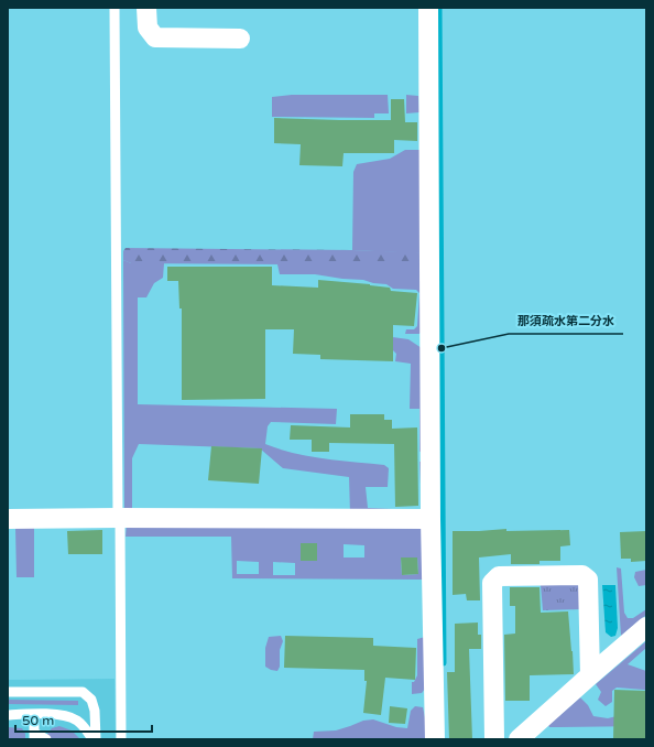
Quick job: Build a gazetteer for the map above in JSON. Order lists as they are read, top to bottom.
{
  "places": ["那須疏水第二分水"],
  "scale_bar": "50 m"
}
